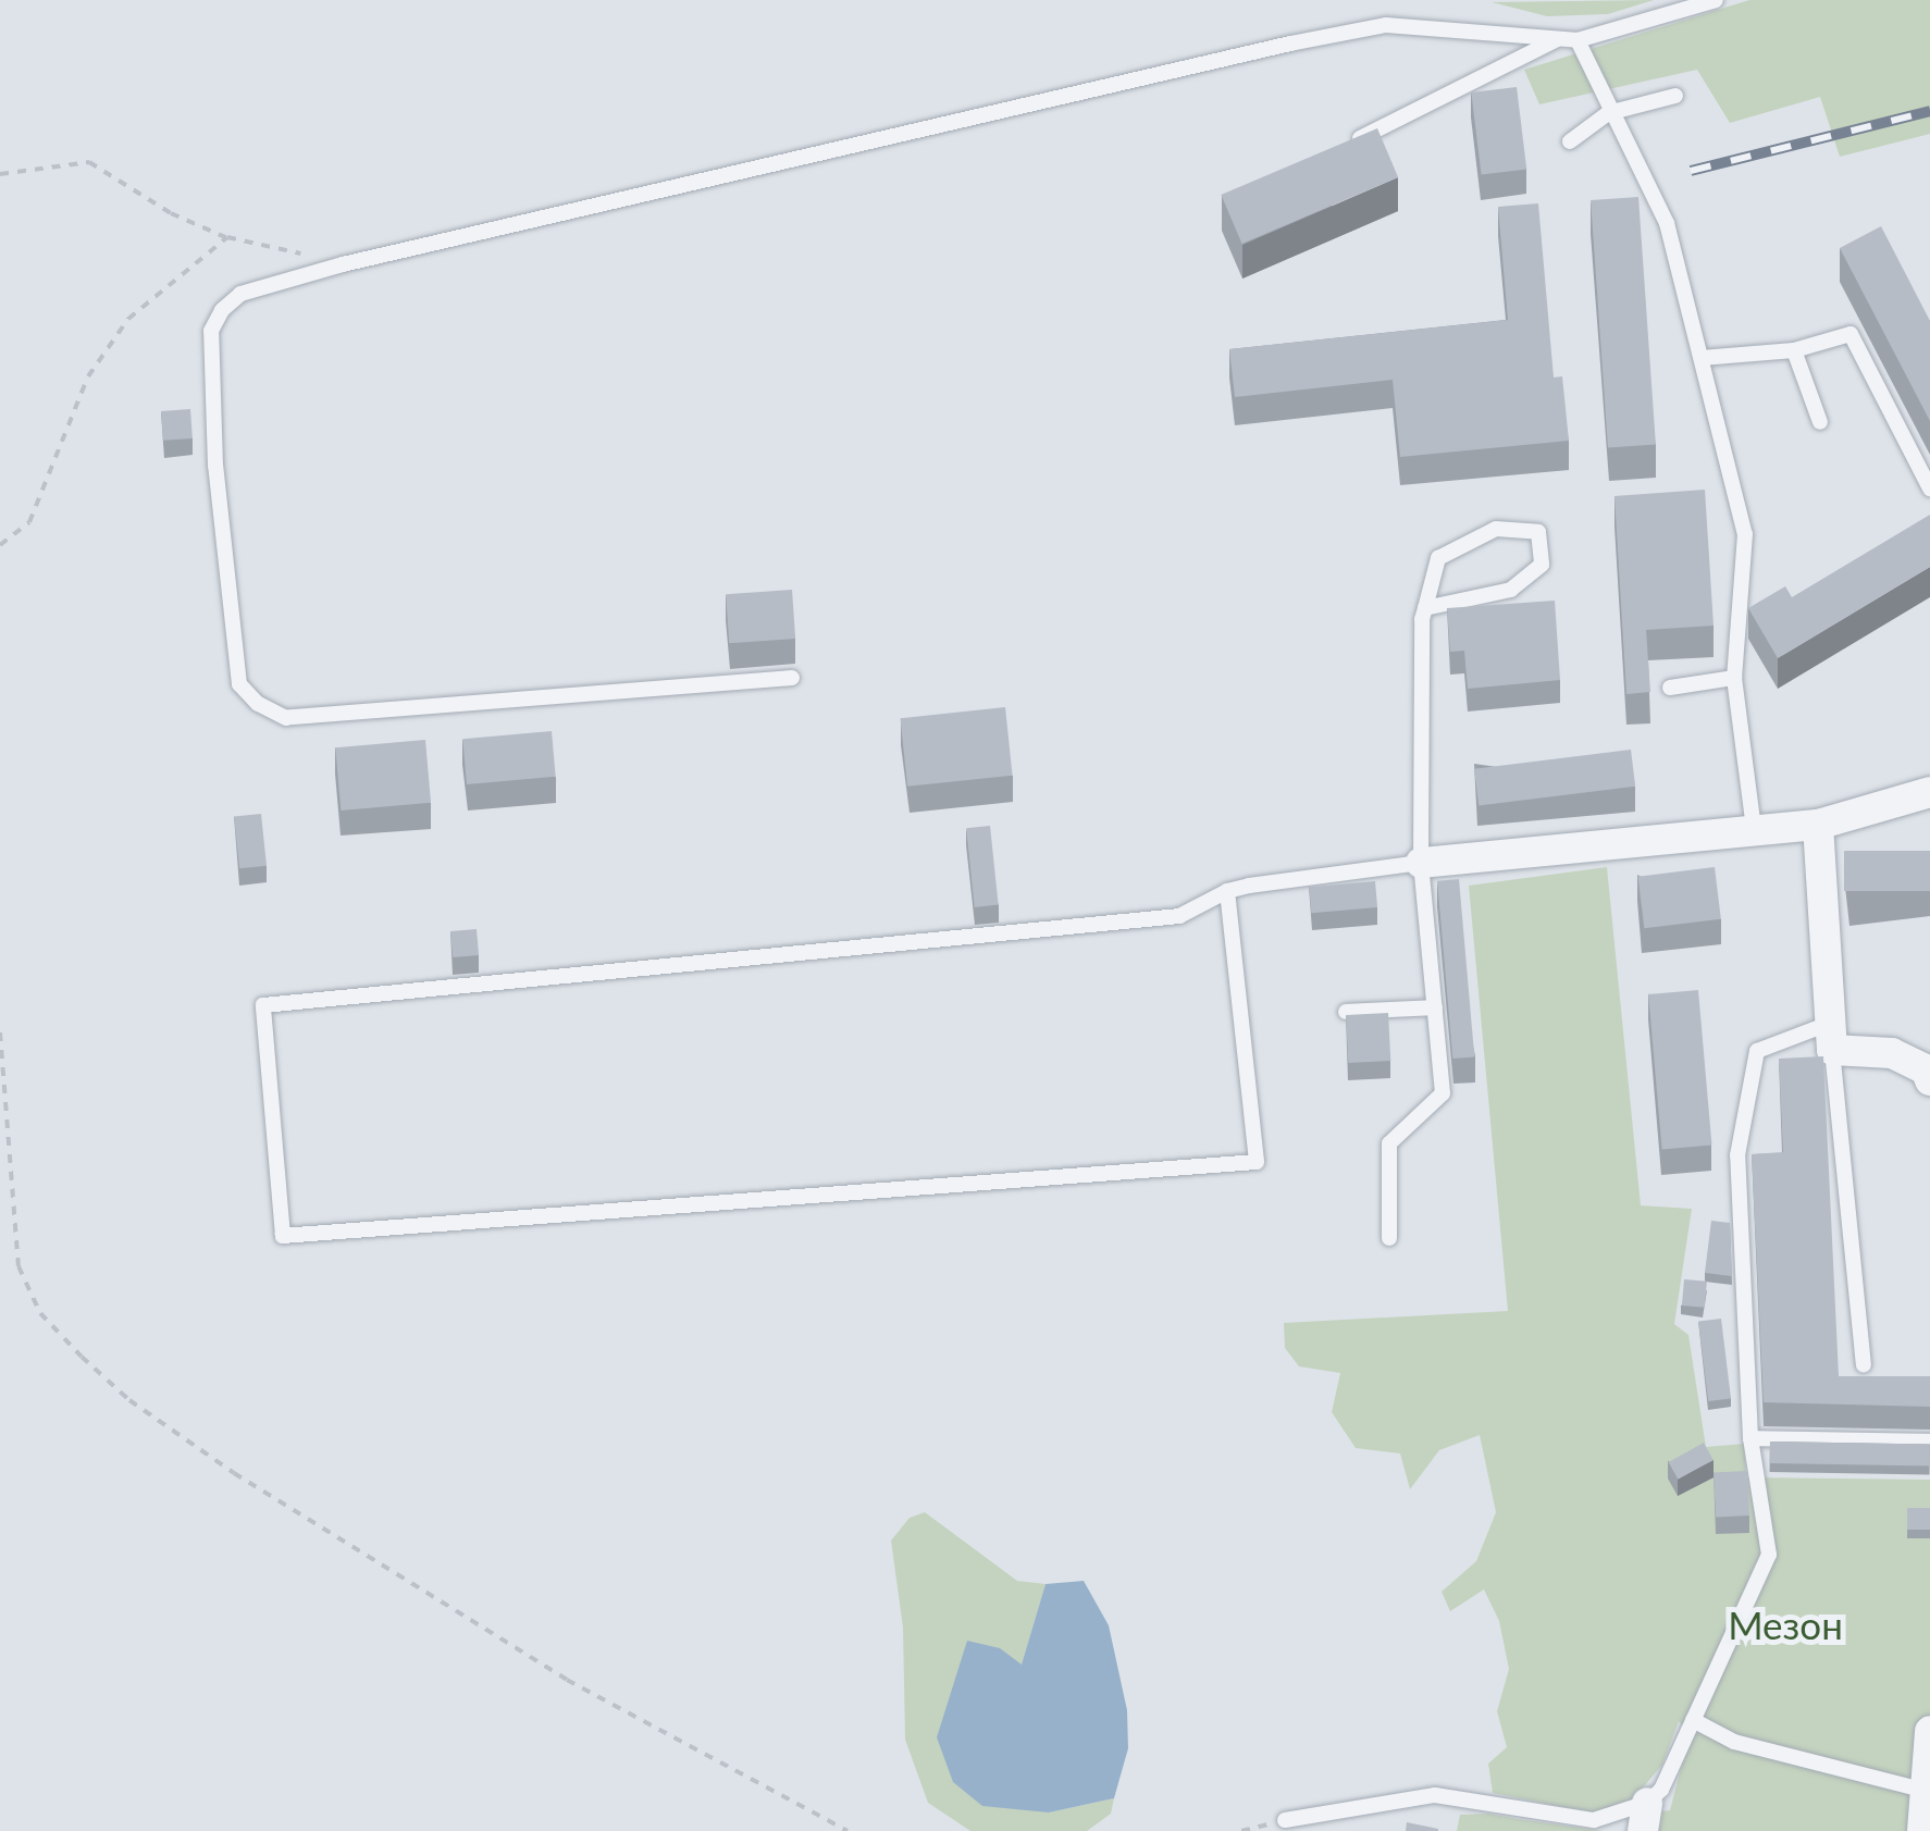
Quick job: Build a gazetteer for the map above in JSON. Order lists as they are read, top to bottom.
{
  "parks": ["Мезон"]
}
